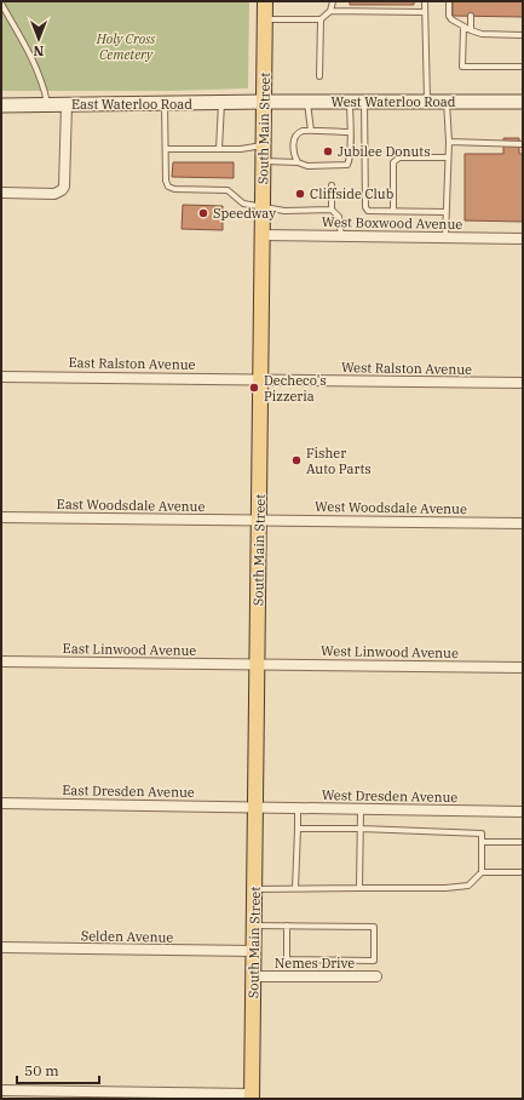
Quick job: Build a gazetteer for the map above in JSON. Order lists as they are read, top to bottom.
{
  "streets": {
    "main road": ["West Waterloo Road", "East Waterloo Road", "South Main Street"],
    "street": [
      "West Boxwood Avenue",
      "East Ralston Avenue",
      "West Ralston Avenue",
      "East Woodsdale Avenue",
      "West Woodsdale Avenue",
      "East Linwood Avenue",
      "West Linwood Avenue",
      "East Dresden Avenue",
      "West Dresden Avenue",
      "Selden Avenue",
      "Nemes Drive"
    ]
  },
  "crossings": [
    ["West Waterloo Road", "East Waterloo Road"],
    ["West Waterloo Road", "South Main Street"],
    ["East Waterloo Road", "South Main Street"],
    ["South Main Street", "West Boxwood Avenue"],
    ["South Main Street", "East Ralston Avenue"],
    ["South Main Street", "West Ralston Avenue"],
    ["South Main Street", "East Woodsdale Avenue"],
    ["South Main Street", "West Woodsdale Avenue"],
    ["South Main Street", "East Linwood Avenue"],
    ["South Main Street", "West Linwood Avenue"],
    ["South Main Street", "East Dresden Avenue"],
    ["South Main Street", "West Dresden Avenue"],
    ["South Main Street", "Selden Avenue"],
    ["South Main Street", "Nemes Drive"],
    ["East Ralston Avenue", "West Ralston Avenue"],
    ["East Woodsdale Avenue", "West Woodsdale Avenue"],
    ["East Linwood Avenue", "West Linwood Avenue"],
    ["East Dresden Avenue", "West Dresden Avenue"]
  ],
  "parks": ["Holy Cross Cemetery"],
  "places": [
    "Jubilee Donuts",
    "Cliffside Club",
    "Speedway",
    "Decheco's Pizzeria",
    "Fisher Auto Parts"
  ],
  "scale_bar": "50 m",
  "north": "bottom"
}
